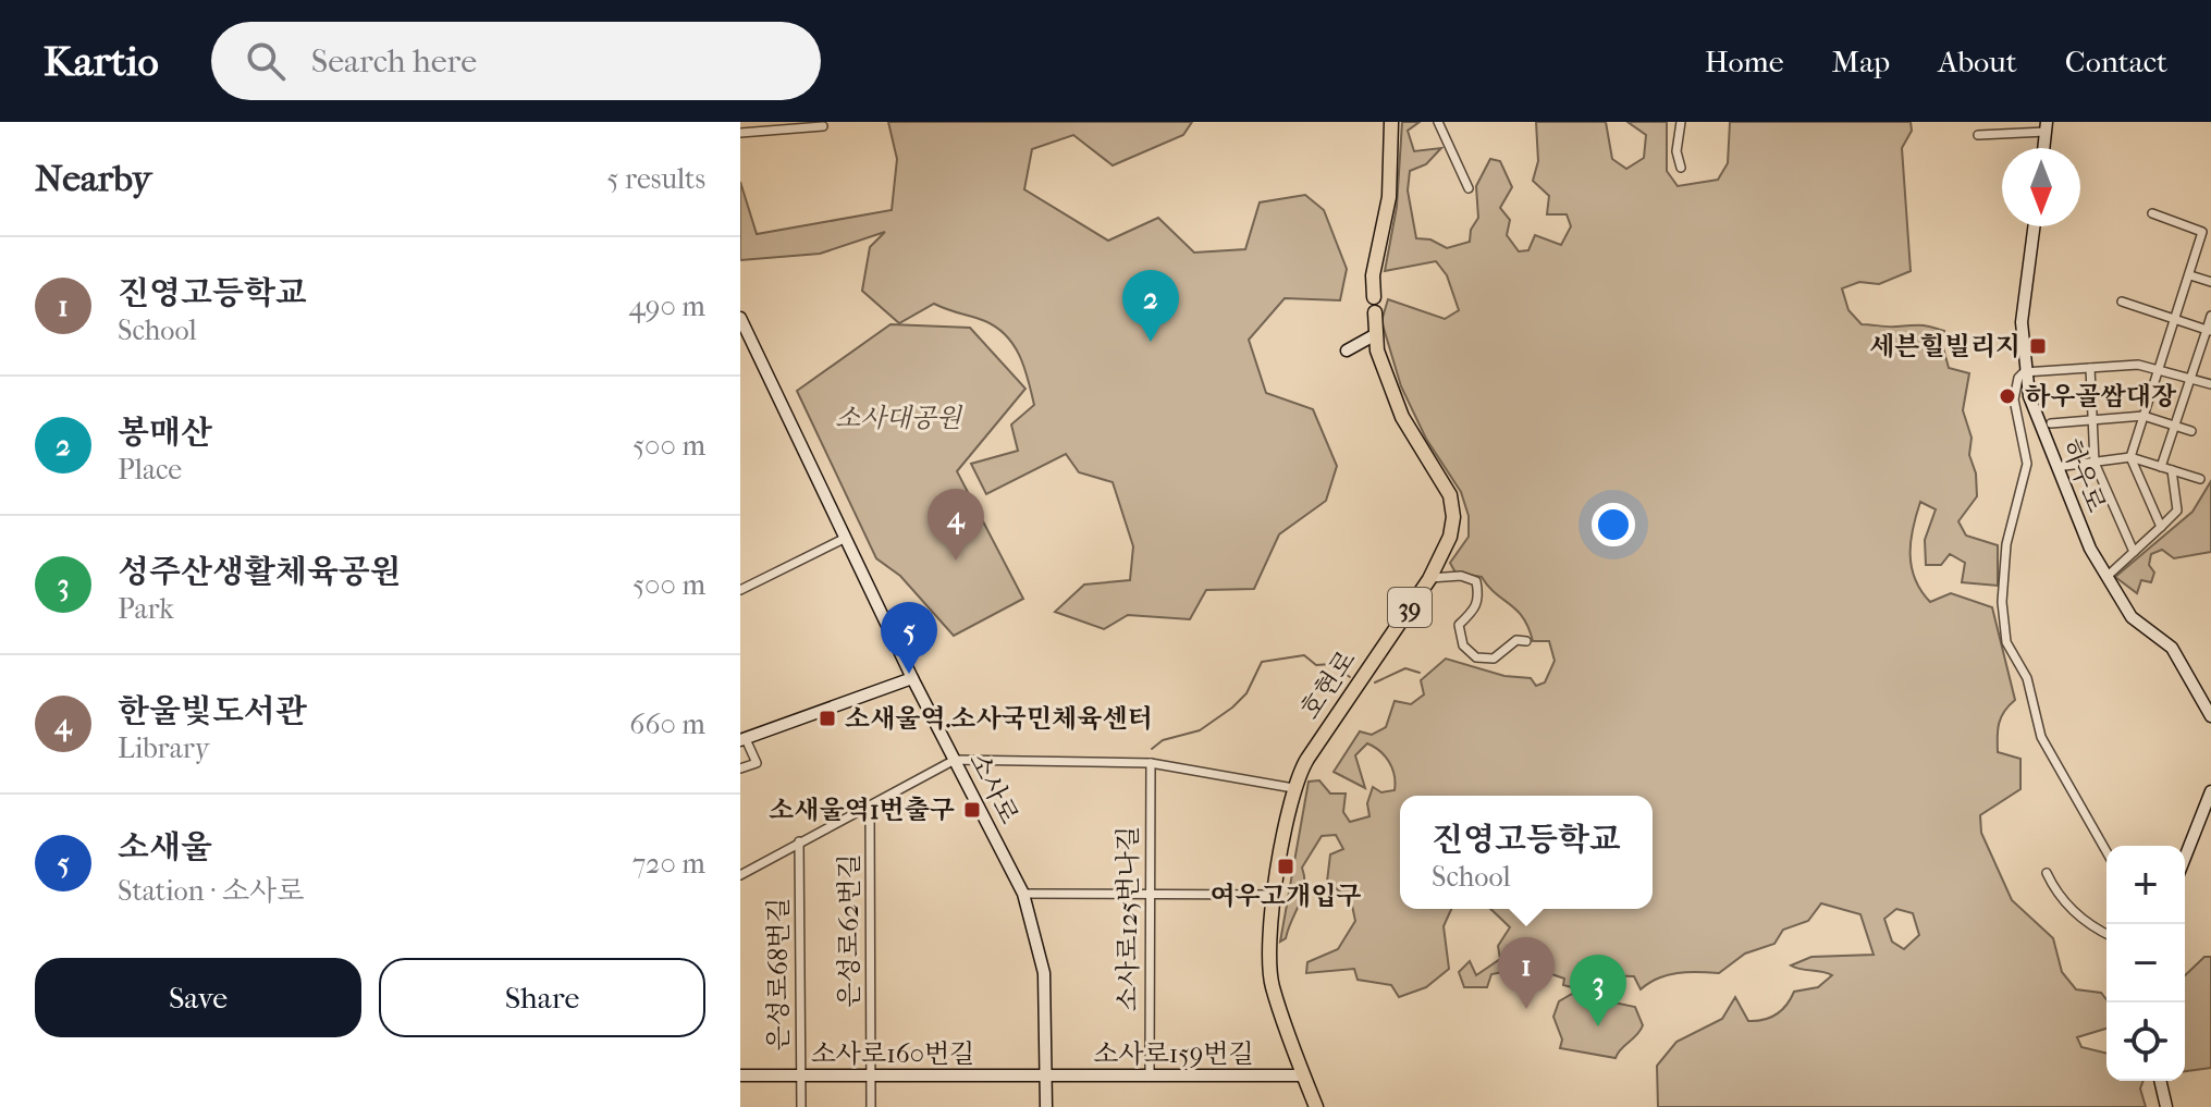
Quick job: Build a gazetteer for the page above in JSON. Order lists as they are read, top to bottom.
{
  "streets": {
    "main road": ["39", "호현로"],
    "street": [
      "하우로",
      "소사로",
      "소사로125번나길",
      "은성로62번길",
      "은성로68번길",
      "소사로160번길",
      "소사로159번길"
    ]
  },
  "crossings": [
    ["호현로", "소사로159번길"],
    ["소사로", "소사로160번길"],
    ["소사로", "소사로159번길"],
    ["소사로125번나길", "소사로159번길"],
    ["은성로62번길", "소사로160번길"],
    ["은성로68번길", "소사로160번길"],
    ["소사로160번길", "소사로159번길"]
  ],
  "parks": ["소사대공원"],
  "places": {
    "transit": [
      "세븐힐빌리지",
      "소새울역.소사국민체육센터",
      "소새울역1번출구",
      "여우고개입구"
    ],
    "other": ["하우골쌈대장"]
  },
  "north": "bottom",
  "page": {
    "header": "Kartio",
    "search": "Search here",
    "nav": [
      "Home",
      "Map",
      "About",
      "Contact"
    ],
    "heading": ["Nearby", "5 results"],
    "list": [
      {
        "mark": "1",
        "name": "진영고등학교",
        "note": "School",
        "value": "490 m"
      },
      {
        "mark": "2",
        "name": "봉매산",
        "note": "Place",
        "value": "500 m"
      },
      {
        "mark": "3",
        "name": "성주산생활체육공원",
        "note": "Park",
        "value": "500 m"
      },
      {
        "mark": "4",
        "name": "한울빛도서관",
        "note": "Library",
        "value": "660 m"
      },
      {
        "mark": "5",
        "name": "소새울",
        "note": "Station · 소사로",
        "value": "720 m"
      }
    ],
    "pins": [
      "2",
      "4",
      "5",
      "1",
      "3"
    ],
    "popup": ["진영고등학교", "School"],
    "map_buttons": ["+", "−"],
    "buttons": ["Save", "Share"]
  }
}
